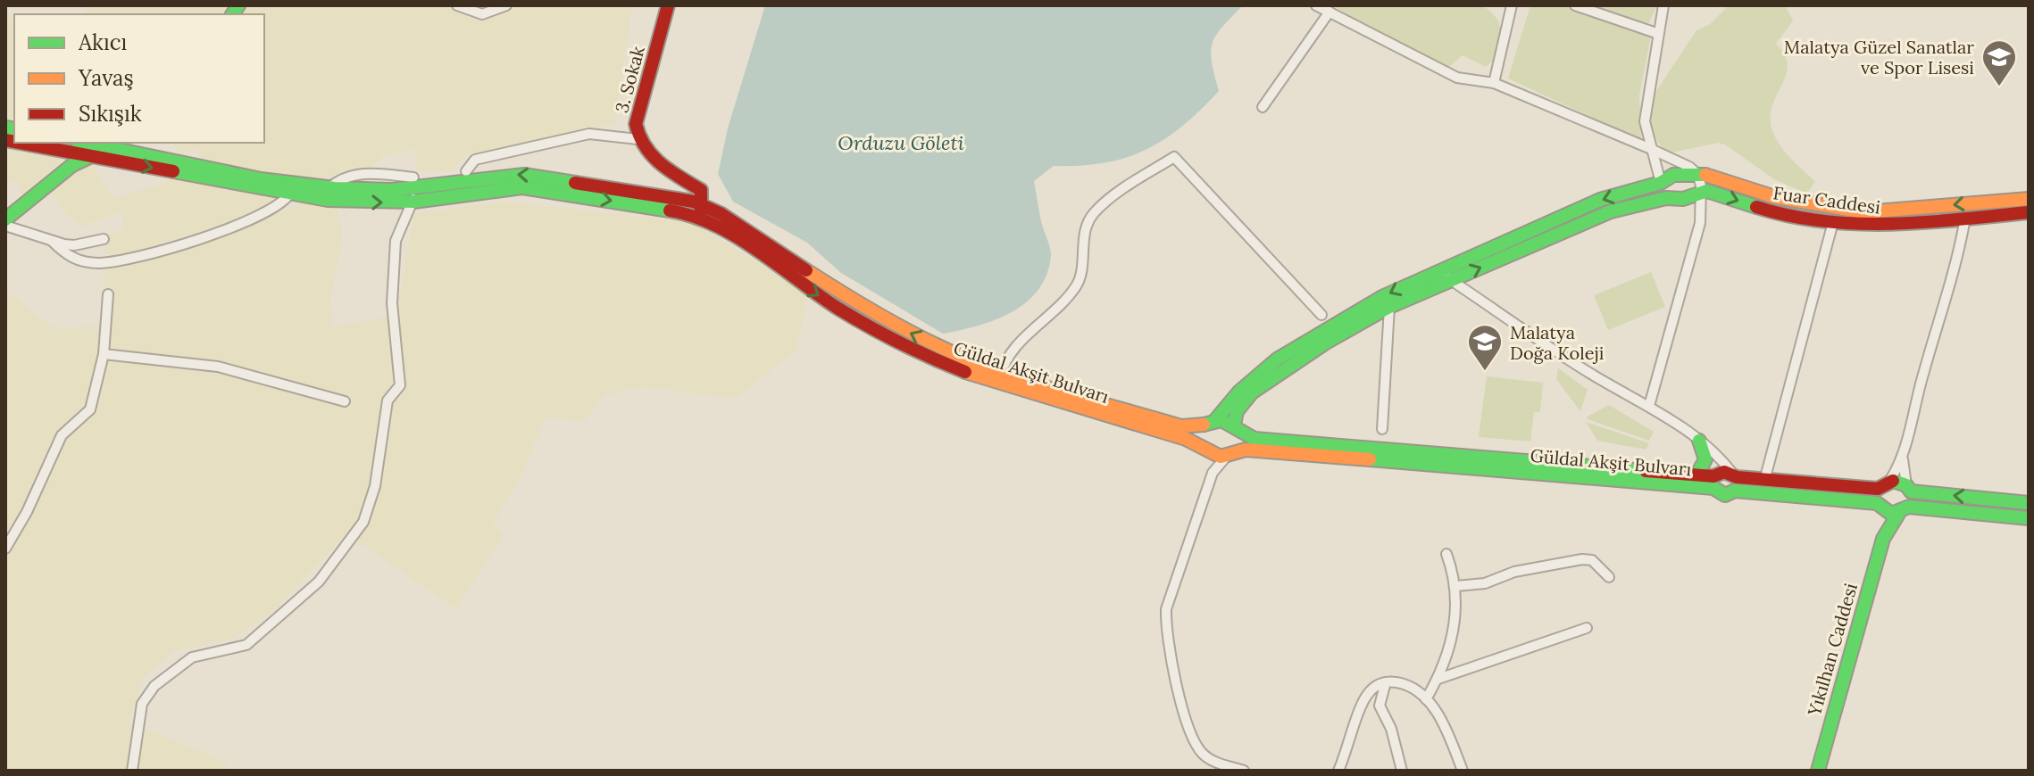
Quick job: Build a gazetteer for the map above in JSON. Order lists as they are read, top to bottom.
{
  "streets": {
    "main road": [
      "3. Sokak",
      "Fuar Caddesi",
      "Güldal Akşit Bulvarı",
      "Yıkılhan Caddesi"
    ]
  },
  "crossings": [
    ["3. Sokak", "Güldal Akşit Bulvarı"],
    ["Güldal Akşit Bulvarı", "Yıkılhan Caddesi"]
  ],
  "water": ["Orduzu Göleti"],
  "places": {
    "school or university": ["Malatya Güzel Sanatlar ve Spor Lisesi", "Malatya Doğa Koleji"]
  },
  "legend": ["Akıcı", "Yavaş", "Sıkışık"]
}
